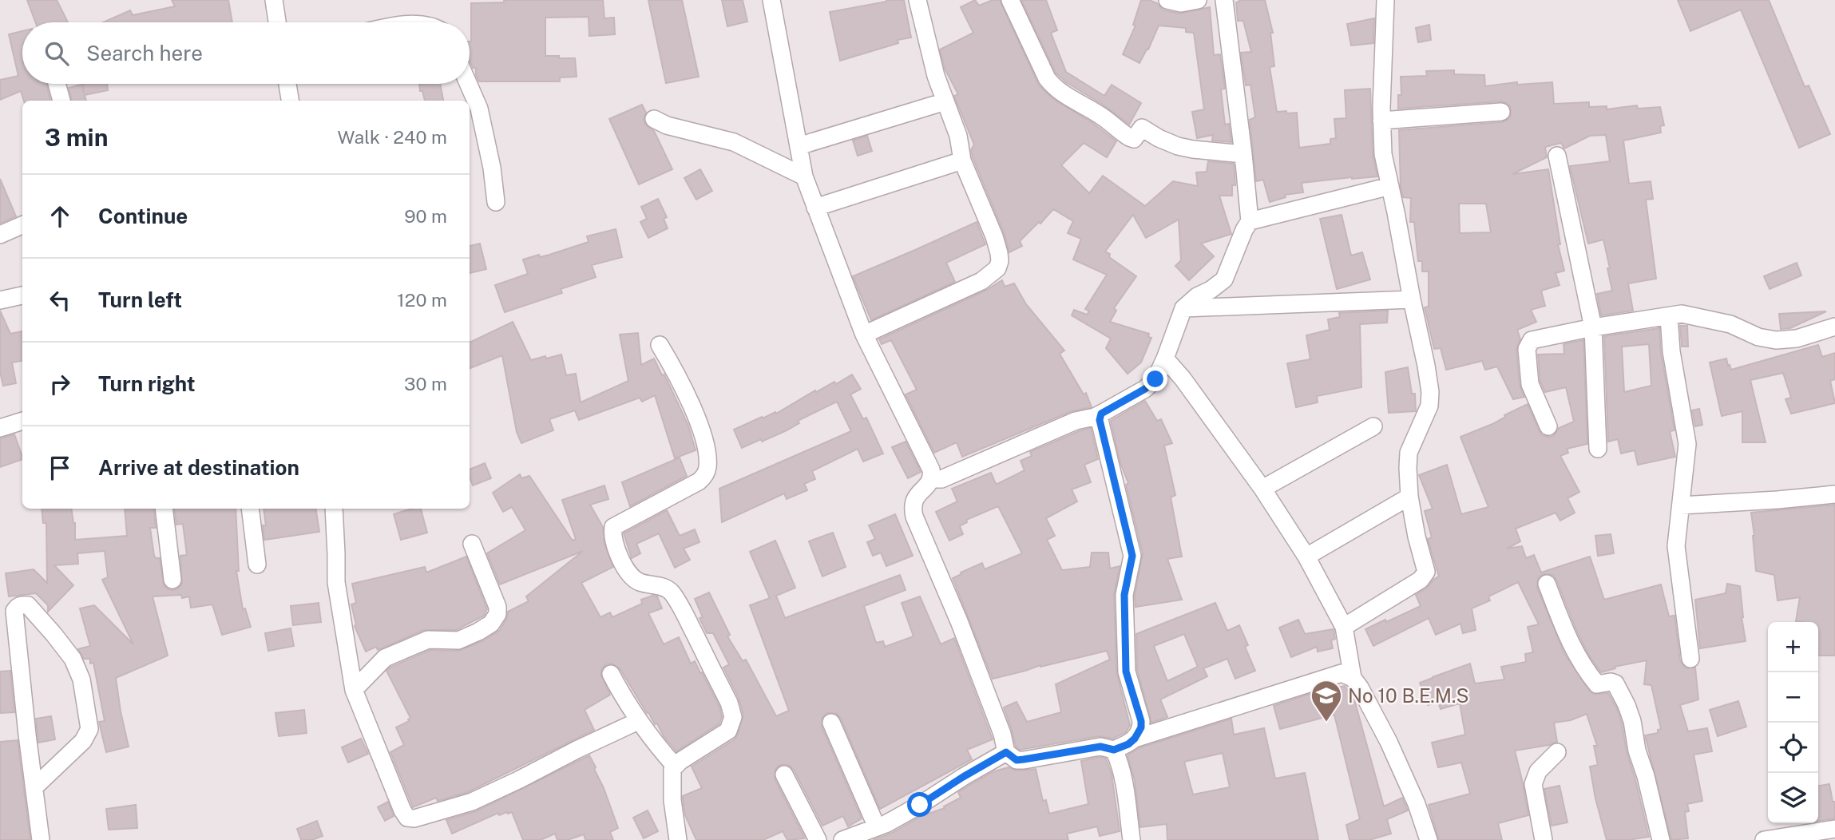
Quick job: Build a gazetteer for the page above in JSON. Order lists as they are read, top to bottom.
{
  "places": {
    "school or university": ["No 10 B.E.M.S"]
  },
  "page": {
    "search": "Search here",
    "heading": ["3 min", "Walk · 240 m"],
    "list": [
      ["Continue", "90 m"],
      ["Turn left", "120 m"],
      ["Turn right", "30 m"],
      "Arrive at destination"
    ],
    "map_buttons": ["+", "−"]
  }
}
